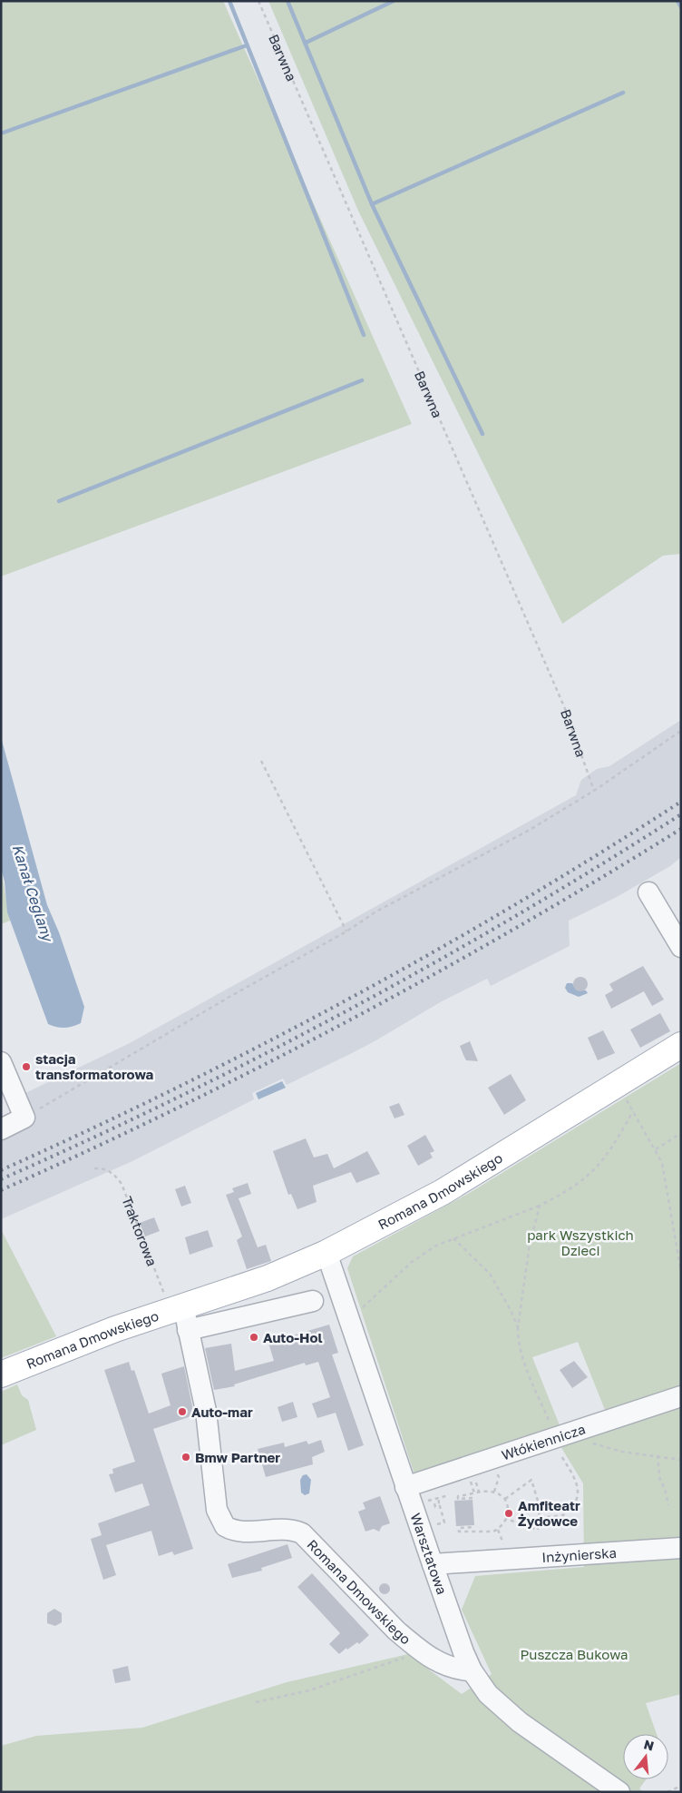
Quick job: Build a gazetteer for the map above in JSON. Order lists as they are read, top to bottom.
{
  "streets": {
    "main road": ["Romana Dmowskiego"],
    "street": ["Włókiennicza", "Warsztatowa", "Inżynierska"],
    "path": ["Barwna", "Traktorowa"]
  },
  "crossings": [
    ["Romana Dmowskiego", "Traktorowa"],
    ["Romana Dmowskiego", "Warsztatowa"],
    ["Włókiennicza", "Warsztatowa"],
    ["Warsztatowa", "Inżynierska"]
  ],
  "water": ["Kanał Ceglany"],
  "parks": ["park Wszystkich Dzieci", "Puszcza Bukowa"],
  "places": [
    "stacja transformatorowa",
    "Auto-Hol",
    "Auto-mar",
    "Bmw Partner",
    "Amfiteatr Żydowce"
  ],
  "north": "top"
}
